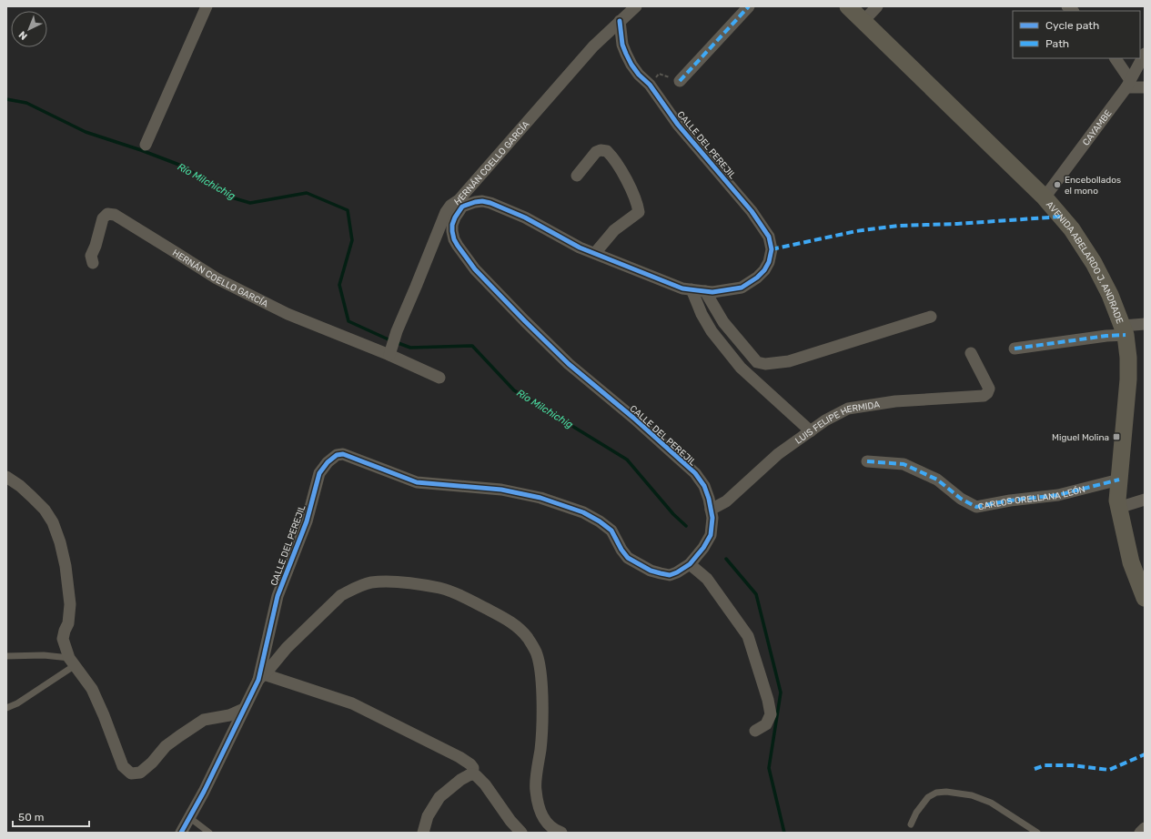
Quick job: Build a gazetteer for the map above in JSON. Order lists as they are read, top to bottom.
{
  "streets": {
    "street": [
      "CAYAMBE",
      "CALLE DEL PEREJIL",
      "HERNÁN COELLO GARCÍA",
      "AVENIDA ABELARDO J. ANDRADE",
      "LUIS FELIPE HERMIDA",
      "CARLOS ORELLANA LEÓN"
    ]
  },
  "crossings": [
    ["CAYAMBE", "AVENIDA ABELARDO J. ANDRADE"],
    ["CALLE DEL PEREJIL", "HERNÁN COELLO GARCÍA"],
    ["CALLE DEL PEREJIL", "LUIS FELIPE HERMIDA"],
    ["AVENIDA ABELARDO J. ANDRADE", "CARLOS ORELLANA LEÓN"]
  ],
  "water": ["Río Milchichig"],
  "places": {
    "other": ["Encebollados el mono"],
    "transit": ["Miguel Molina"]
  },
  "legend": ["Cycle path", "Path"],
  "scale_bar": "50 m",
  "north": "bottom left"
}
